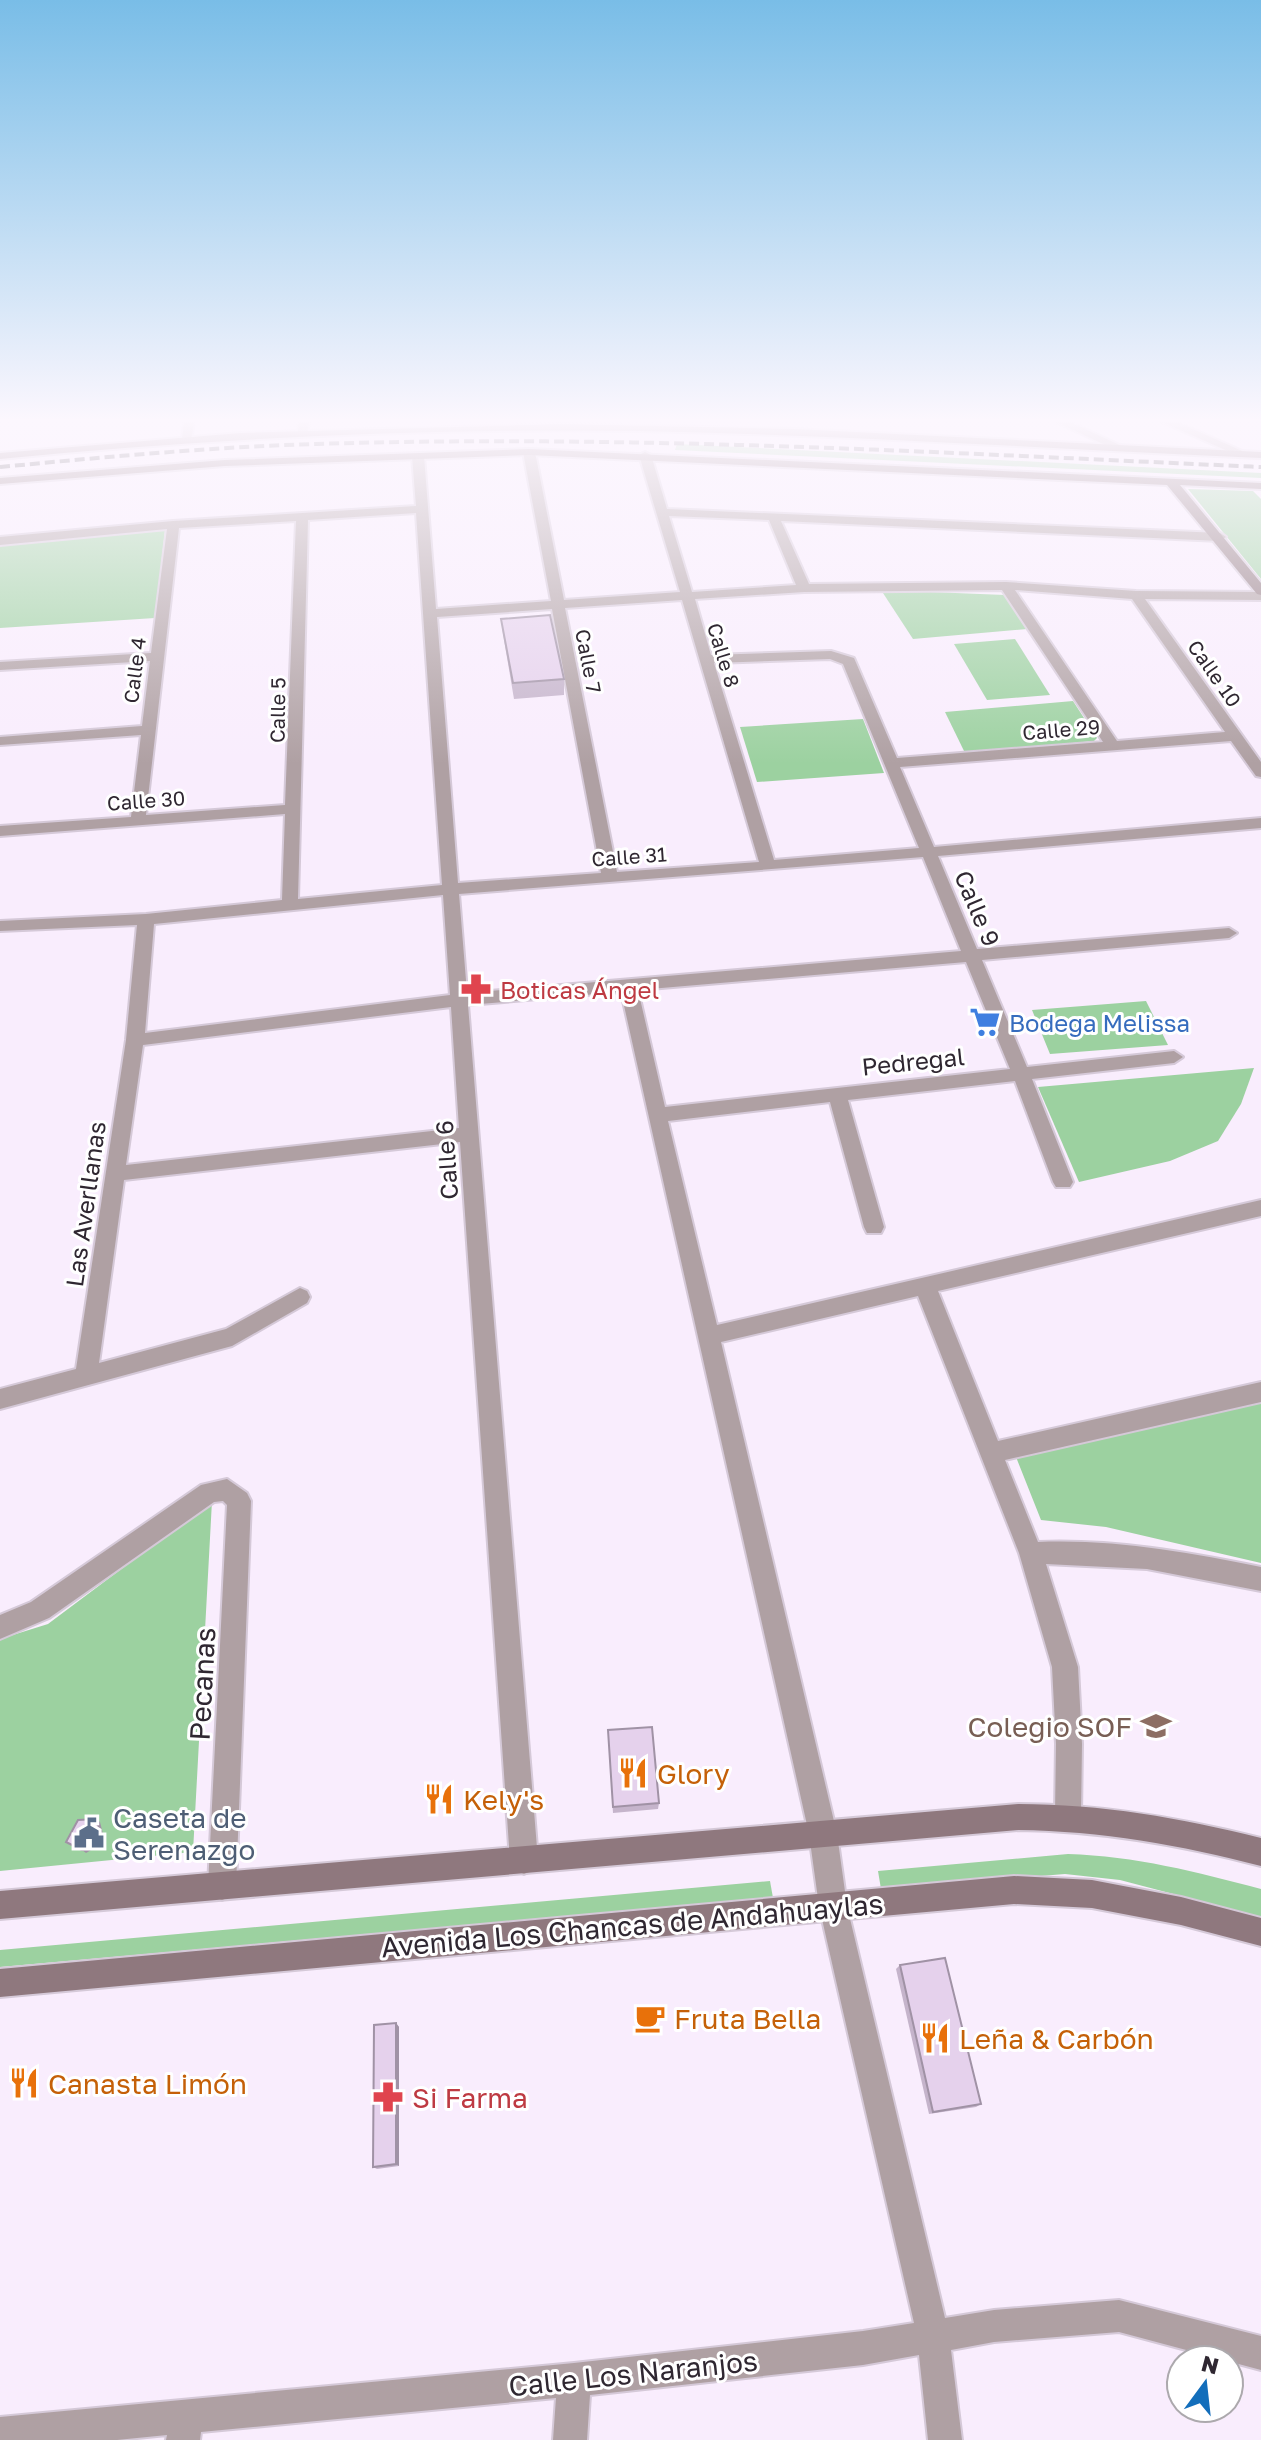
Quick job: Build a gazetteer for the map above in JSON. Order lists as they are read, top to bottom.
{
  "streets": {
    "street": [
      "Calle 8",
      "Calle 7",
      "Calle 4",
      "Calle 10",
      "Calle 5",
      "Calle 29",
      "Calle 30",
      "Calle 31",
      "Calle 9",
      "Pedregal",
      "Calle 6",
      "Las Averllanas",
      "Pecanas",
      "Avenida Los Chancas de Andahuaylas",
      "Calle Los Naranjos"
    ]
  },
  "crossings": [
    ["Calle 8", "Calle 31"],
    ["Calle 8", "Calle 9"],
    ["Calle 7", "Calle 31"],
    ["Calle 4", "Calle 30"],
    ["Calle 10", "Calle 29"],
    ["Calle 5", "Calle 30"],
    ["Calle 5", "Calle 31"],
    ["Calle 29", "Calle 9"],
    ["Calle 31", "Calle 9"],
    ["Calle 31", "Calle 6"],
    ["Calle 9", "Pedregal"]
  ],
  "places": {
    "pharmacy": ["Boticas Ángel", "Si Farma"],
    "supermarket": ["Bodega Melissa"],
    "school or university": ["Colegio SOF"],
    "restaurant": [
      "Glory",
      "Kely's",
      "Leña & Carbón",
      "Canasta Limón"
    ],
    "public building": ["Caseta de Serenazgo"],
    "cafe": ["Fruta Bella"]
  },
  "north": "top"
}
